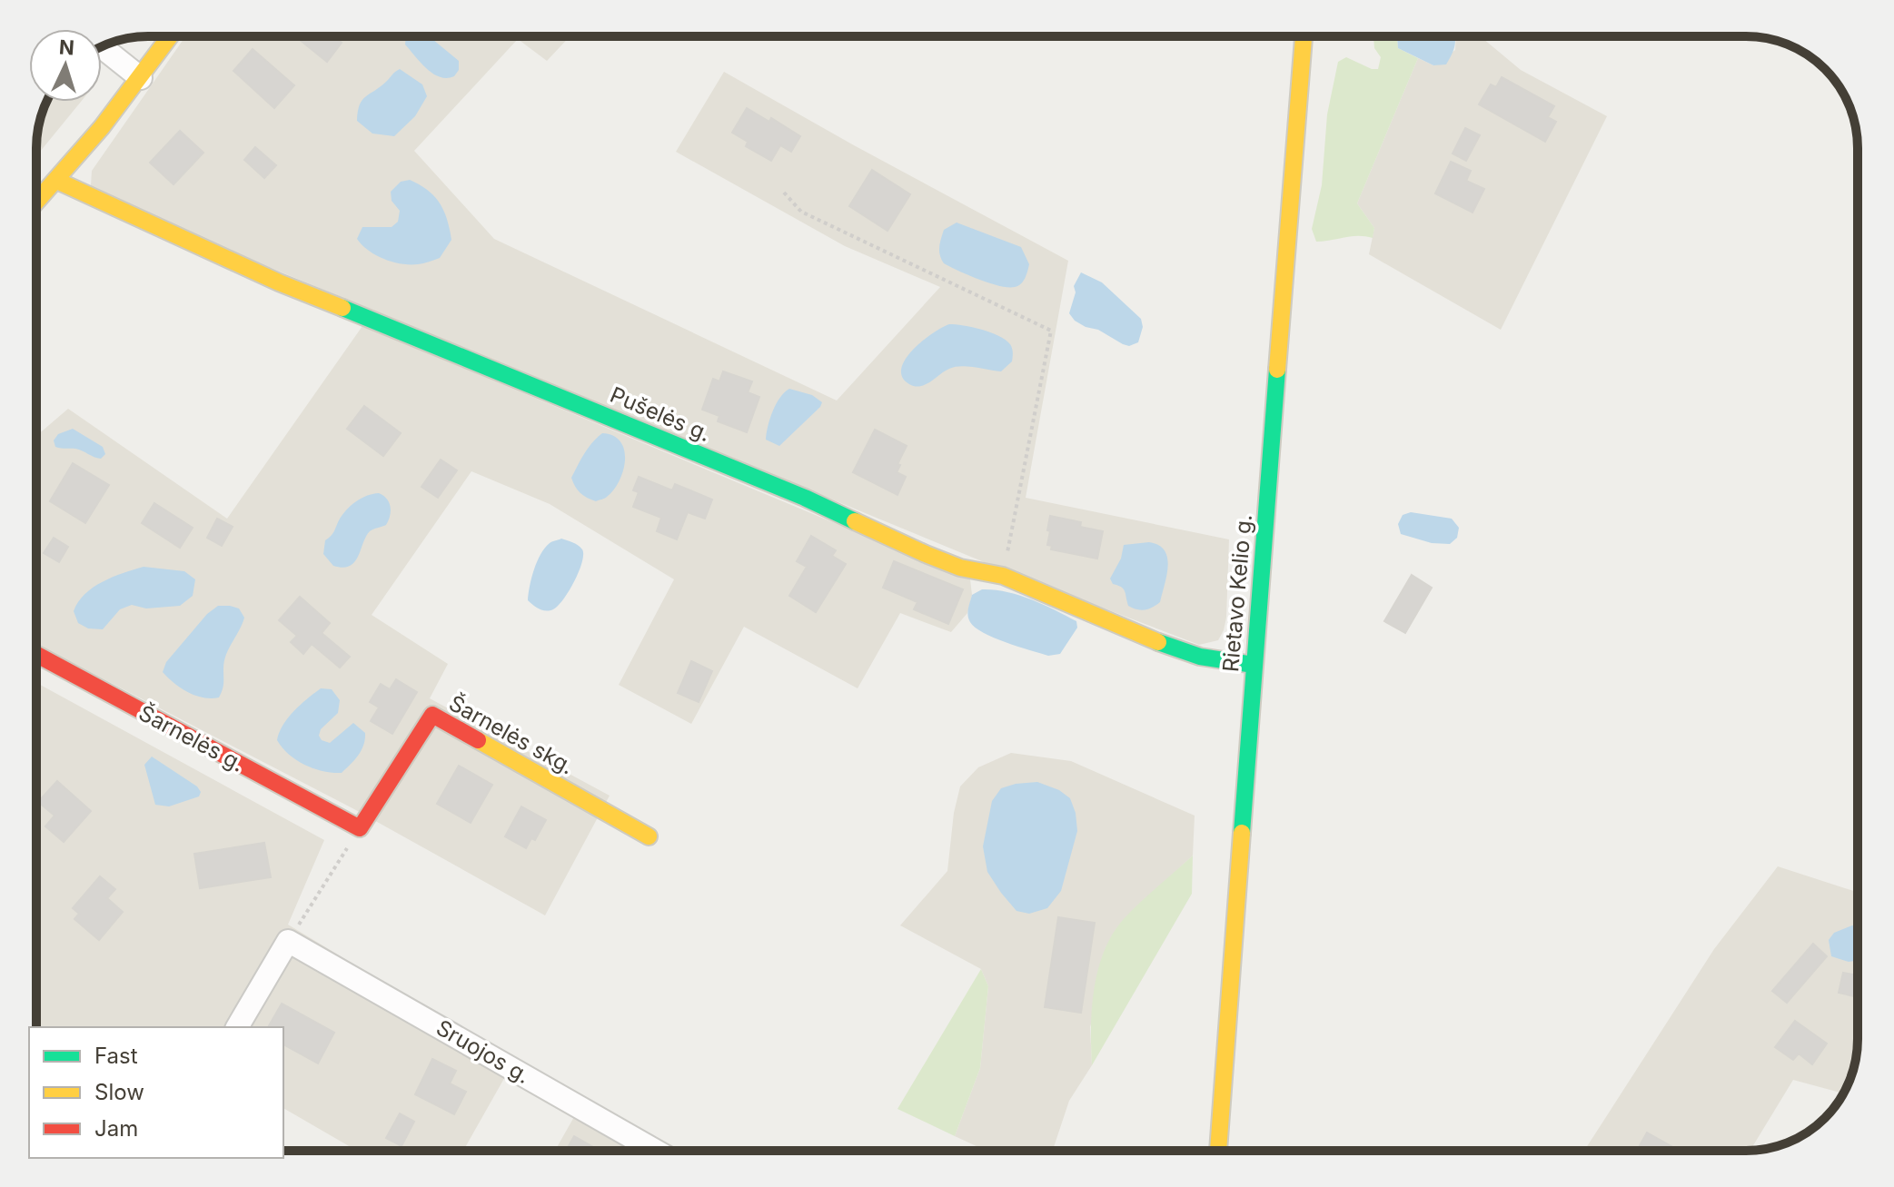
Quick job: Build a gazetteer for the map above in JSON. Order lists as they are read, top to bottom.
{
  "streets": {
    "street": [
      "Pušelės g.",
      "Rietavo Kelio g.",
      "Šarnelės skg.",
      "Šarnelės g.",
      "Sruojos g."
    ]
  },
  "crossings": [
    ["Pušelės g.", "Rietavo Kelio g."],
    ["Šarnelės skg.", "Šarnelės g."]
  ],
  "legend": ["Fast", "Slow", "Jam"],
  "north": "top"
}
